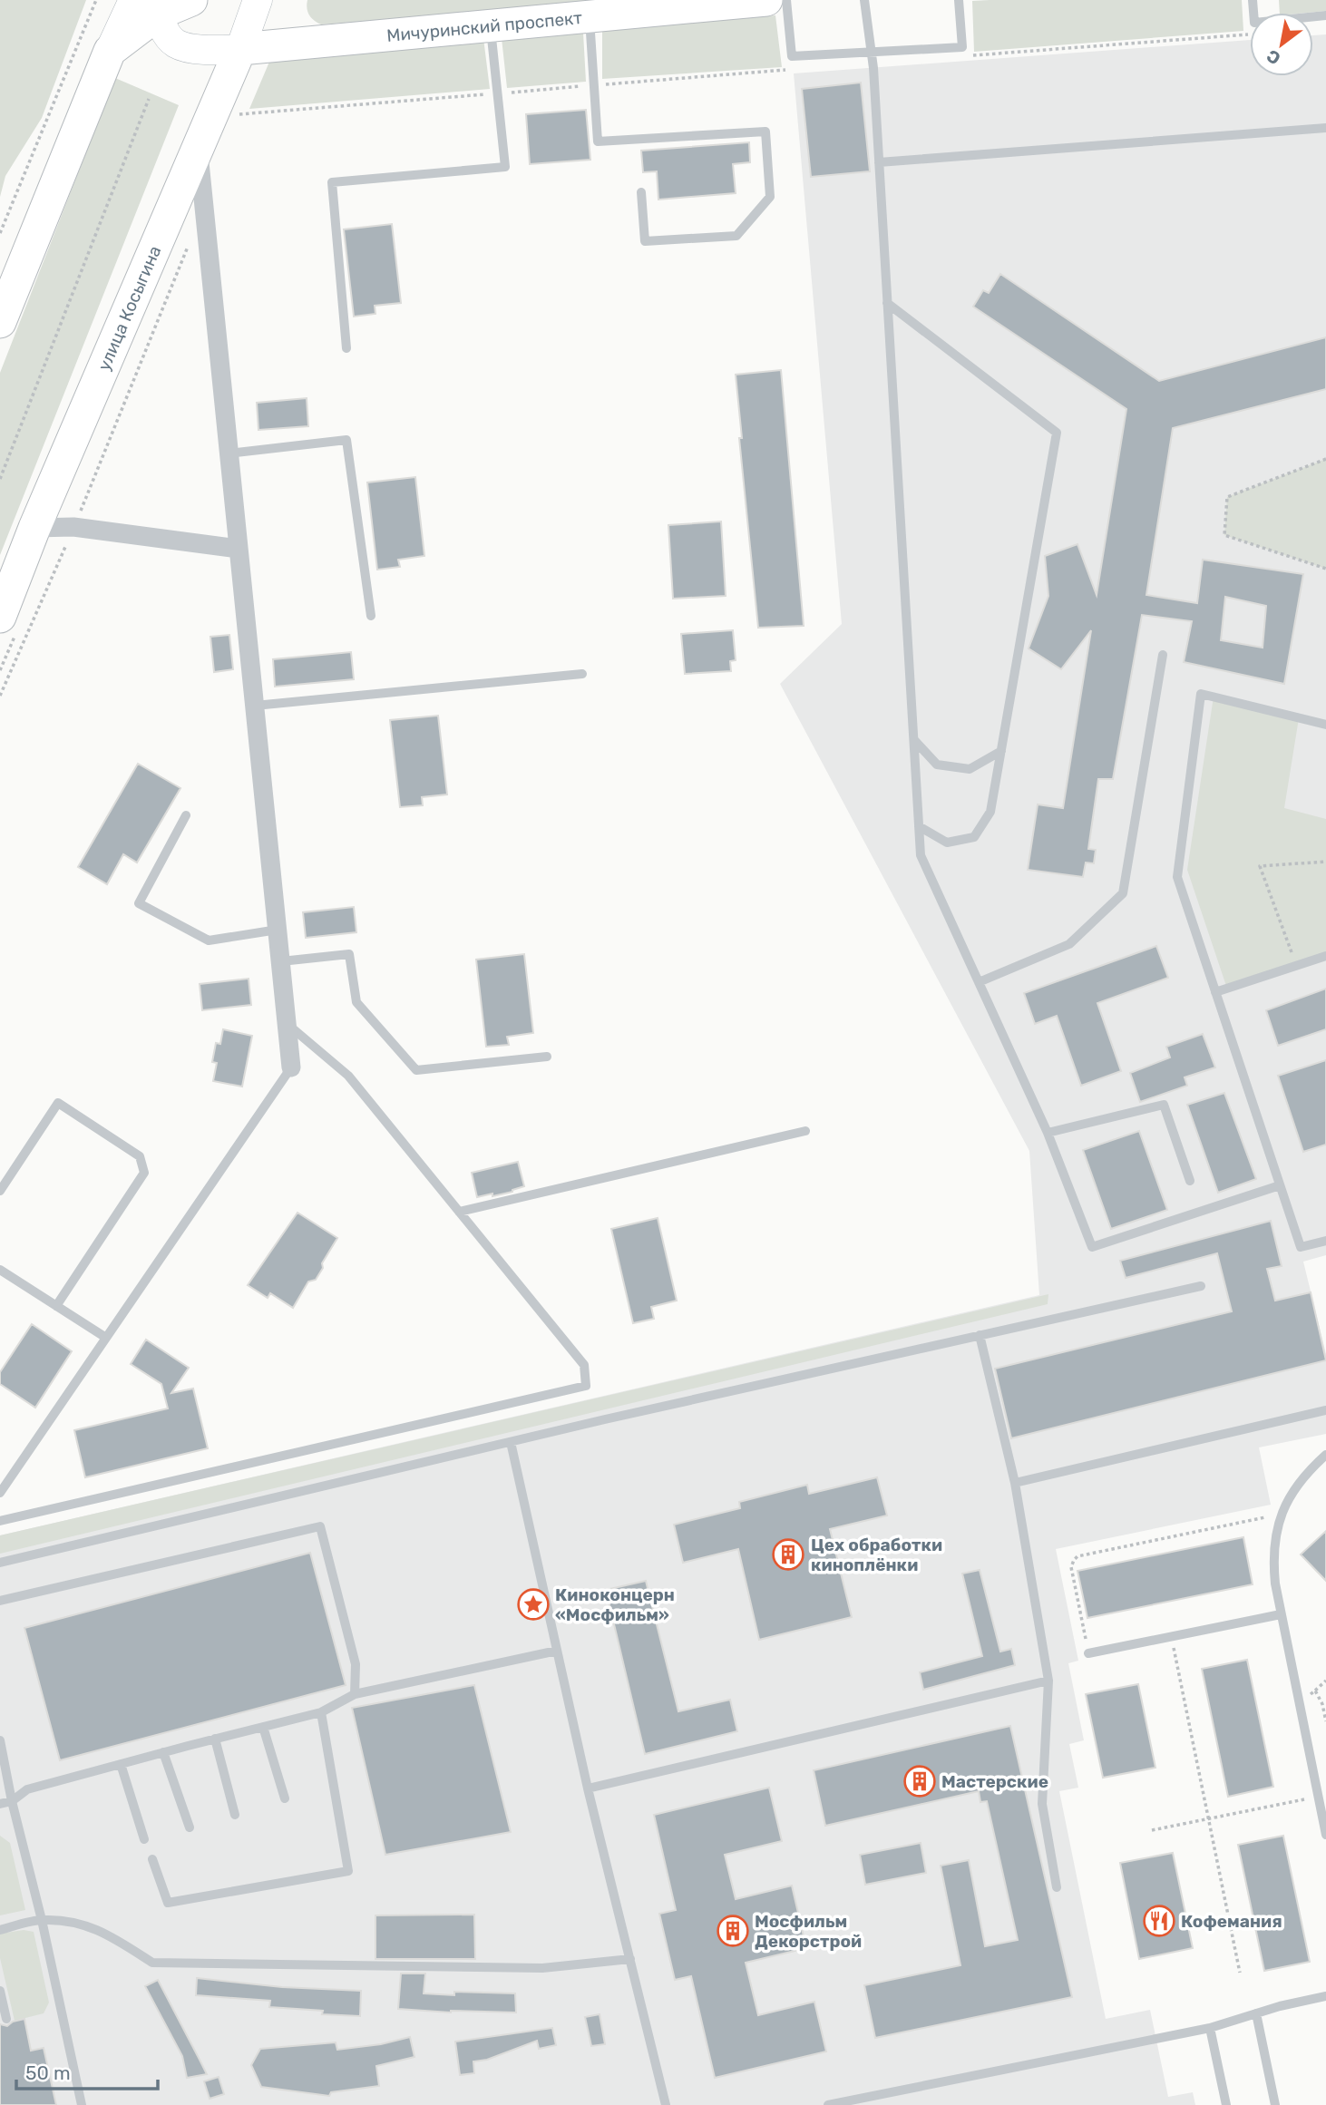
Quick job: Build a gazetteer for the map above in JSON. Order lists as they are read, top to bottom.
{
  "streets": {
    "main road": ["Мичуринский проспект", "улица Косыгина"]
  },
  "crossings": [
    ["Мичуринский проспект", "улица Косыгина"]
  ],
  "places": {
    "building": ["Цех обработки киноплёнки", "Мастерские", "Мосфильм Декорстрой"],
    "place": ["Киноконцерн «Мосфильм»"],
    "restaurant": ["Кофемания"]
  },
  "scale_bar": "50 m",
  "north": "bottom left"
}
